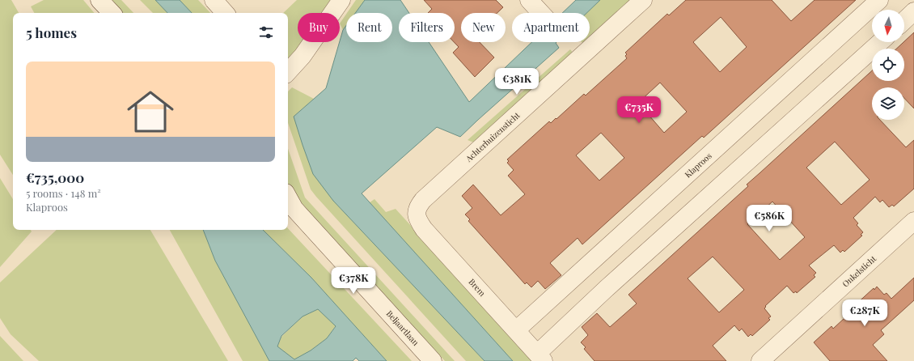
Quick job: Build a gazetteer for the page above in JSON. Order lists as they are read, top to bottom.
{
  "streets": {
    "street": [
      "Achterhuizensticht",
      "Klaproos",
      "Onkelsticht",
      "Brem",
      "Beljaartlaan"
    ]
  },
  "crossings": [
    ["Achterhuizensticht", "Brem"],
    ["Klaproos", "Brem"]
  ],
  "north": "bottom",
  "page": {
    "chip": [
      "Buy",
      "Rent",
      "Filters",
      "New",
      "Apartment"
    ],
    "heading": "5 homes",
    "list": [
      {
        "name": "€735,000",
        "note": "5 rooms · 148 m² · Klaproos"
      }
    ],
    "price": [
      "€381K",
      "€735K",
      "€586K",
      "€378K",
      "€287K"
    ]
  }
}
